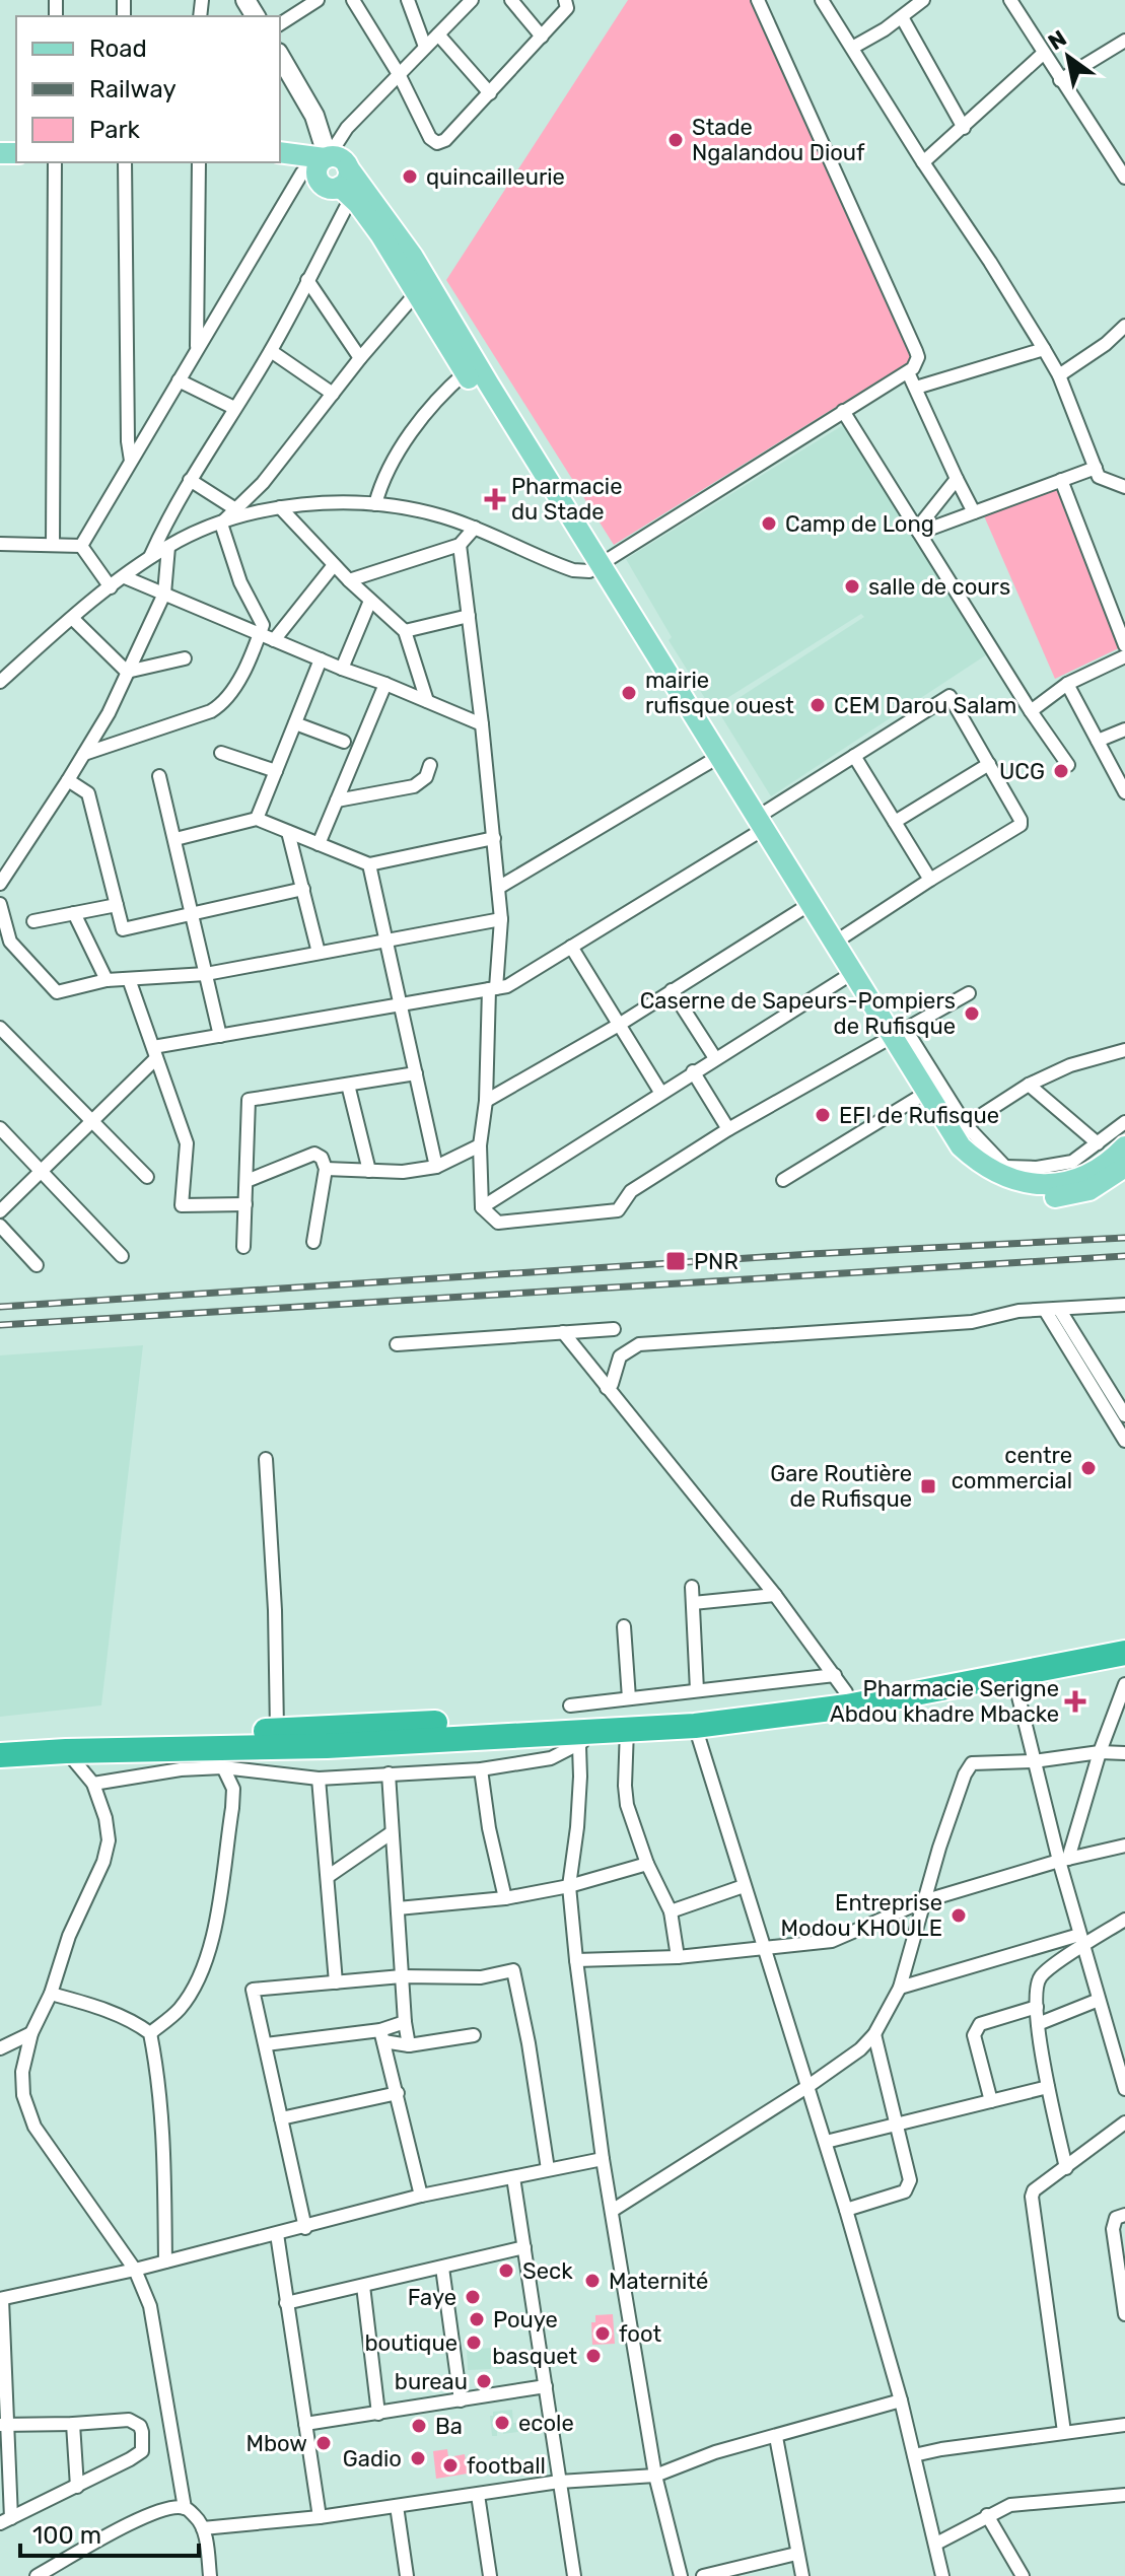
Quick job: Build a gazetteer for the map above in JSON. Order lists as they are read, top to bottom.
{
  "places": {
    "other": [
      "Stade Ngalandou Diouf",
      "quincailleurie",
      "Camp de Long",
      "salle de cours",
      "mairie rufisque ouest",
      "CEM Darou Salam",
      "UCG",
      "Caserne de Sapeurs-Pompiers de Rufisque",
      "EFI de Rufisque",
      "centre commercial",
      "Entreprise Modou KHOULE",
      "Seck",
      "Maternité",
      "Faye",
      "Pouye",
      "foot",
      "boutique",
      "basquet",
      "bureau",
      "ecole",
      "Ba",
      "Mbow",
      "Gadio",
      "football"
    ],
    "health": ["Pharmacie du Stade", "Pharmacie Serigne Abdou khadre Mbacke"],
    "transit": ["PNR", "Gare Routière de Rufisque"]
  },
  "legend": ["Road", "Railway", "Park"],
  "scale_bar": "100 m",
  "north": "top left"
}
